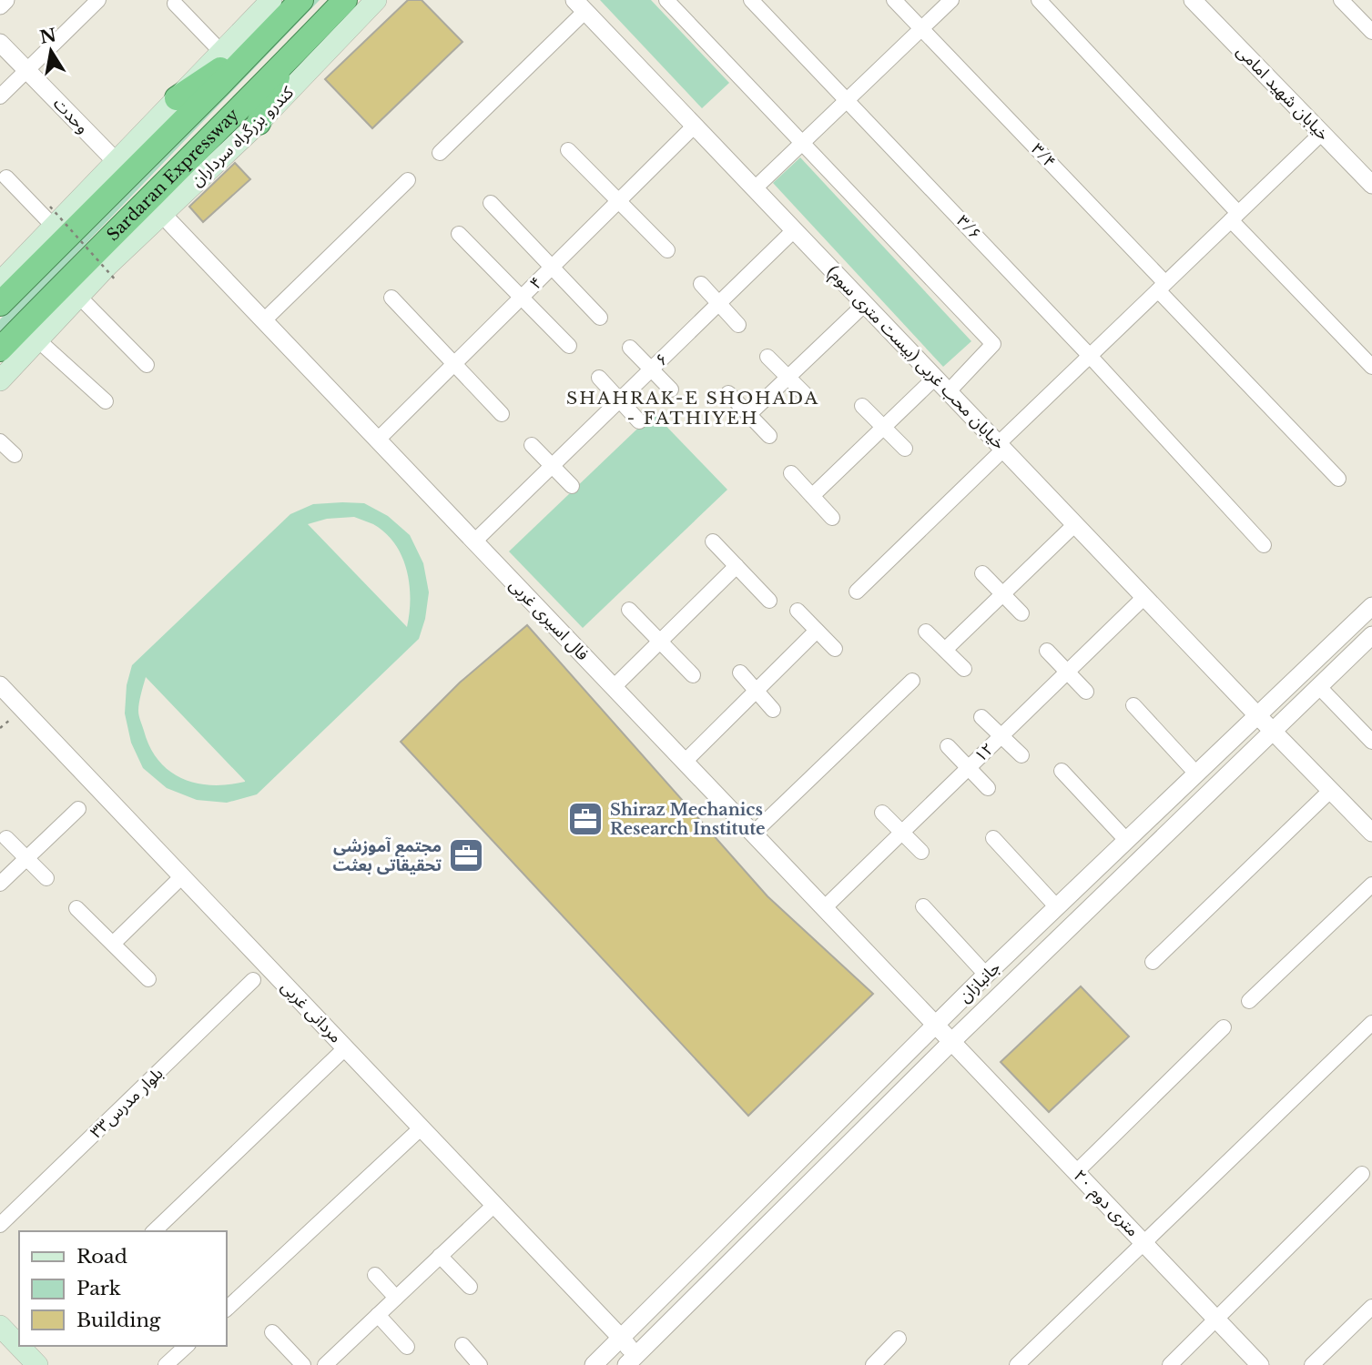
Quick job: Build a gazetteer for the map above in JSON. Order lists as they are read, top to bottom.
{
  "streets": {
    "highway": ["Sardaran Expressway"],
    "main road": ["کندرو بزرگراه سرداران"],
    "street": [
      "خیابان شهید امامی",
      "وحدت",
      "۳/۴",
      "۳/۶",
      "۴",
      "خیابان محب غربی (بیست متری سوم)",
      "۶",
      "فال اسیری غربی",
      "۱۲",
      "جانبازان",
      "مردانی غربی",
      "بلوار مدرس۳۳",
      "۲۰ متری دوم"
    ]
  },
  "crossings": [
    ["کندرو بزرگراه سرداران", "فال اسیری غربی"],
    ["۴", "خیابان محب غربی (بیست متری سوم)"],
    ["۴", "فال اسیری غربی"],
    ["خیابان محب غربی (بیست متری سوم)", "۶"],
    ["خیابان محب غربی (بیست متری سوم)", "۱۲"],
    ["خیابان محب غربی (بیست متری سوم)", "جانبازان"],
    ["۶", "فال اسیری غربی"],
    ["فال اسیری غربی", "۱۲"],
    ["فال اسیری غربی", "جانبازان"],
    ["فال اسیری غربی", "۲۰ متری دوم"],
    ["جانبازان", "مردانی غربی"],
    ["جانبازان", "۲۰ متری دوم"]
  ],
  "districts": ["SHAHRAK-E SHOHADA - FATHIYEH"],
  "places": {
    "office": ["Shiraz Mechanics Research Institute", "مجتمع آموزشی تحقیقاتی بعثت"]
  },
  "legend": ["Road", "Park", "Building"],
  "north": "top"
}
